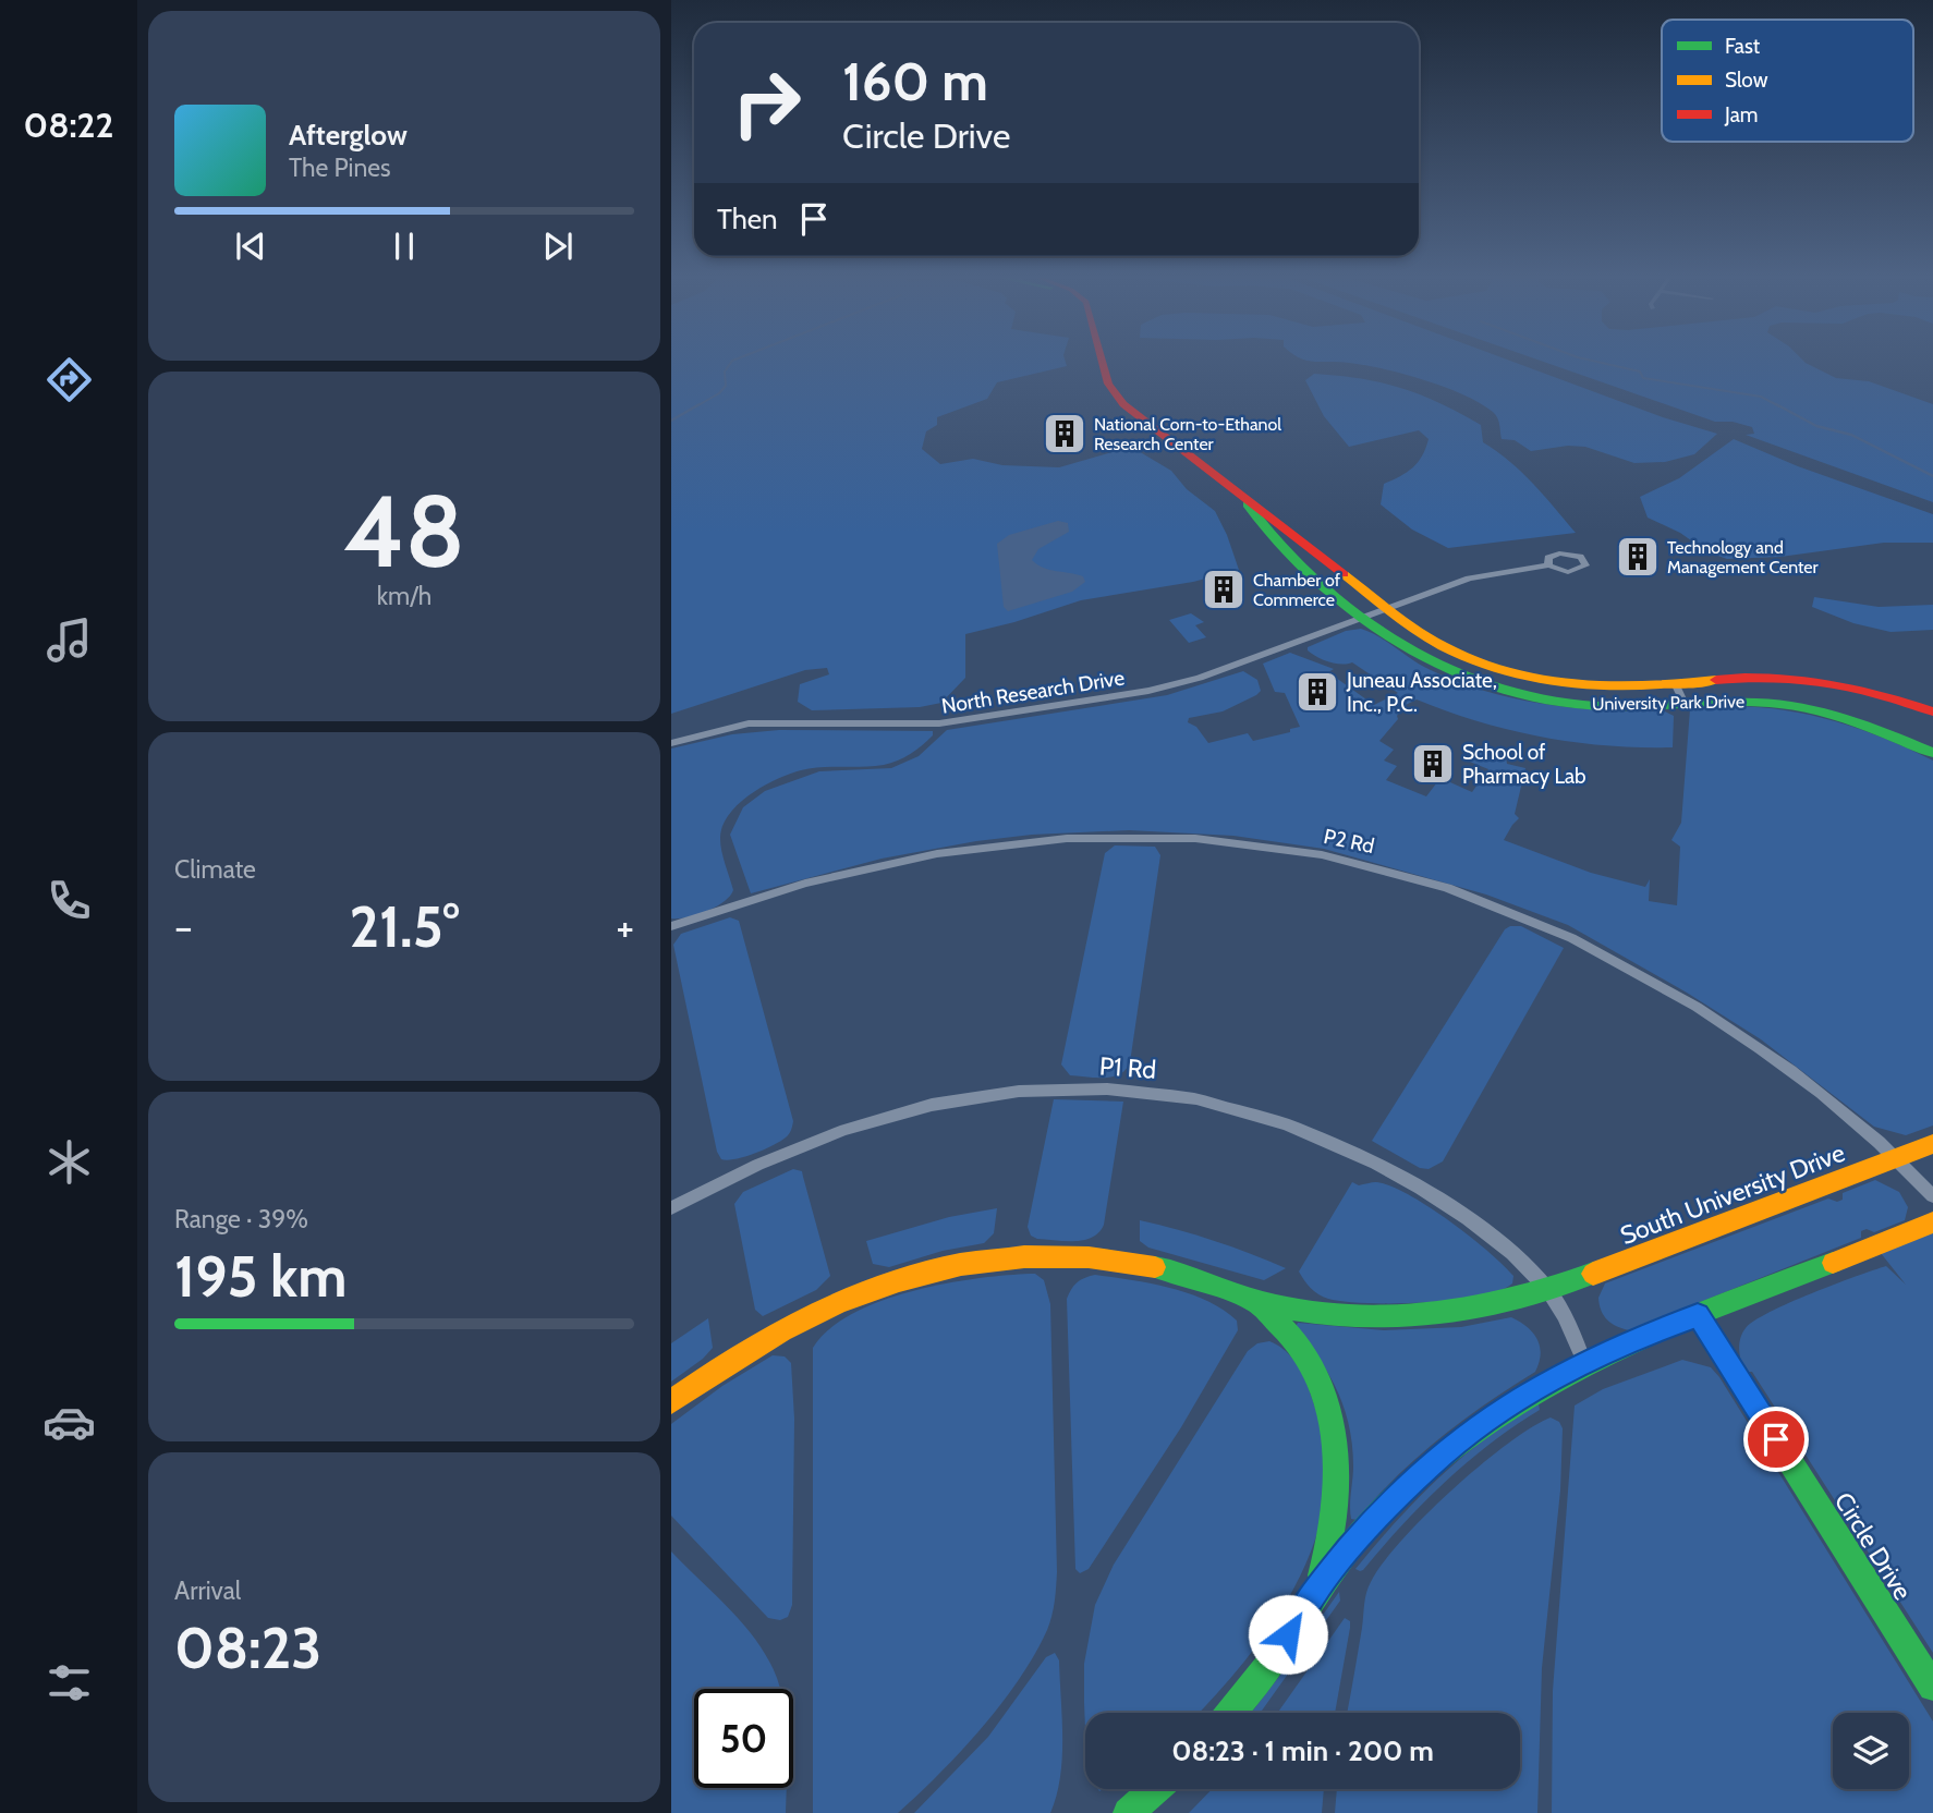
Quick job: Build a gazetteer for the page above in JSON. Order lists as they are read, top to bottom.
{
  "streets": {
    "street": [
      "North Research Drive",
      "University Park Drive",
      "P2 Rd",
      "P1 Rd",
      "South University Drive",
      "Circle Drive"
    ]
  },
  "crossings": [
    ["North Research Drive", "University Park Drive"],
    ["P2 Rd", "South University Drive"],
    ["P1 Rd", "South University Drive"]
  ],
  "places": {
    "building": [
      "National Corn-to-Ethanol Research Center",
      "Technology and Management Center",
      "Chamber of Commerce",
      "Juneau Associate, Inc., P.C.",
      "School of Pharmacy Lab"
    ]
  },
  "legend": ["Fast", "Slow", "Jam"],
  "page": {
    "tabs": "08:22",
    "turn": ["160 m", "Circle Drive"],
    "song": ["Afterglow", "The Pines"],
    "then": "Then",
    "tile": [
      ["48", "km/h"],
      "Climate",
      ["Range · 39%", "195 km"],
      ["Arrival", "08:23"]
    ],
    "heat": ["−", "21.5°", "+"],
    "limit": "50",
    "trip": "08:23 · 1 min · 200 m"
  }
}
